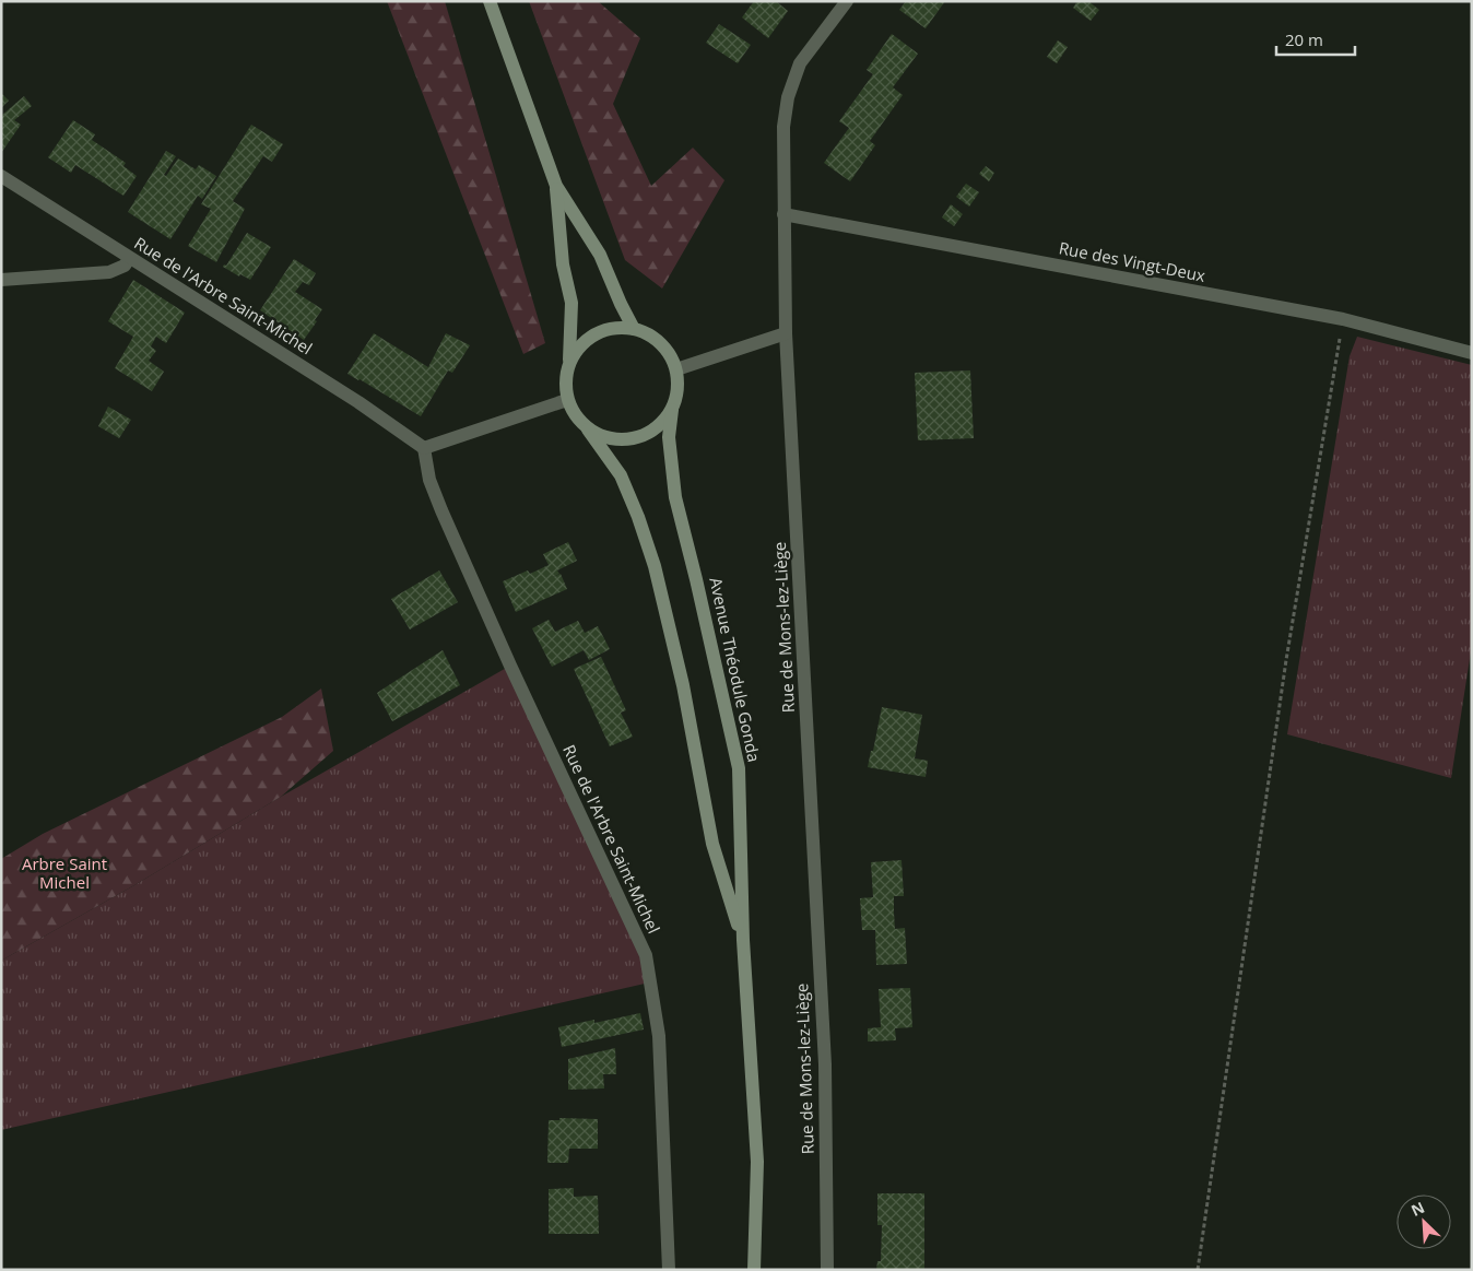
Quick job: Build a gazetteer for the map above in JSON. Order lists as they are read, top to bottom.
{
  "streets": {
    "main road": ["Avenue Théodule Gonda"],
    "street": ["Rue des Vingt-Deux", "Rue de l'Arbre Saint-Michel", "Rue de Mons-lez-Liège"]
  },
  "crossings": [
    ["Rue des Vingt-Deux", "Rue de Mons-lez-Liège"]
  ],
  "parks": ["Arbre Saint Michel"],
  "scale_bar": "20 m",
  "north": "top left"
}
